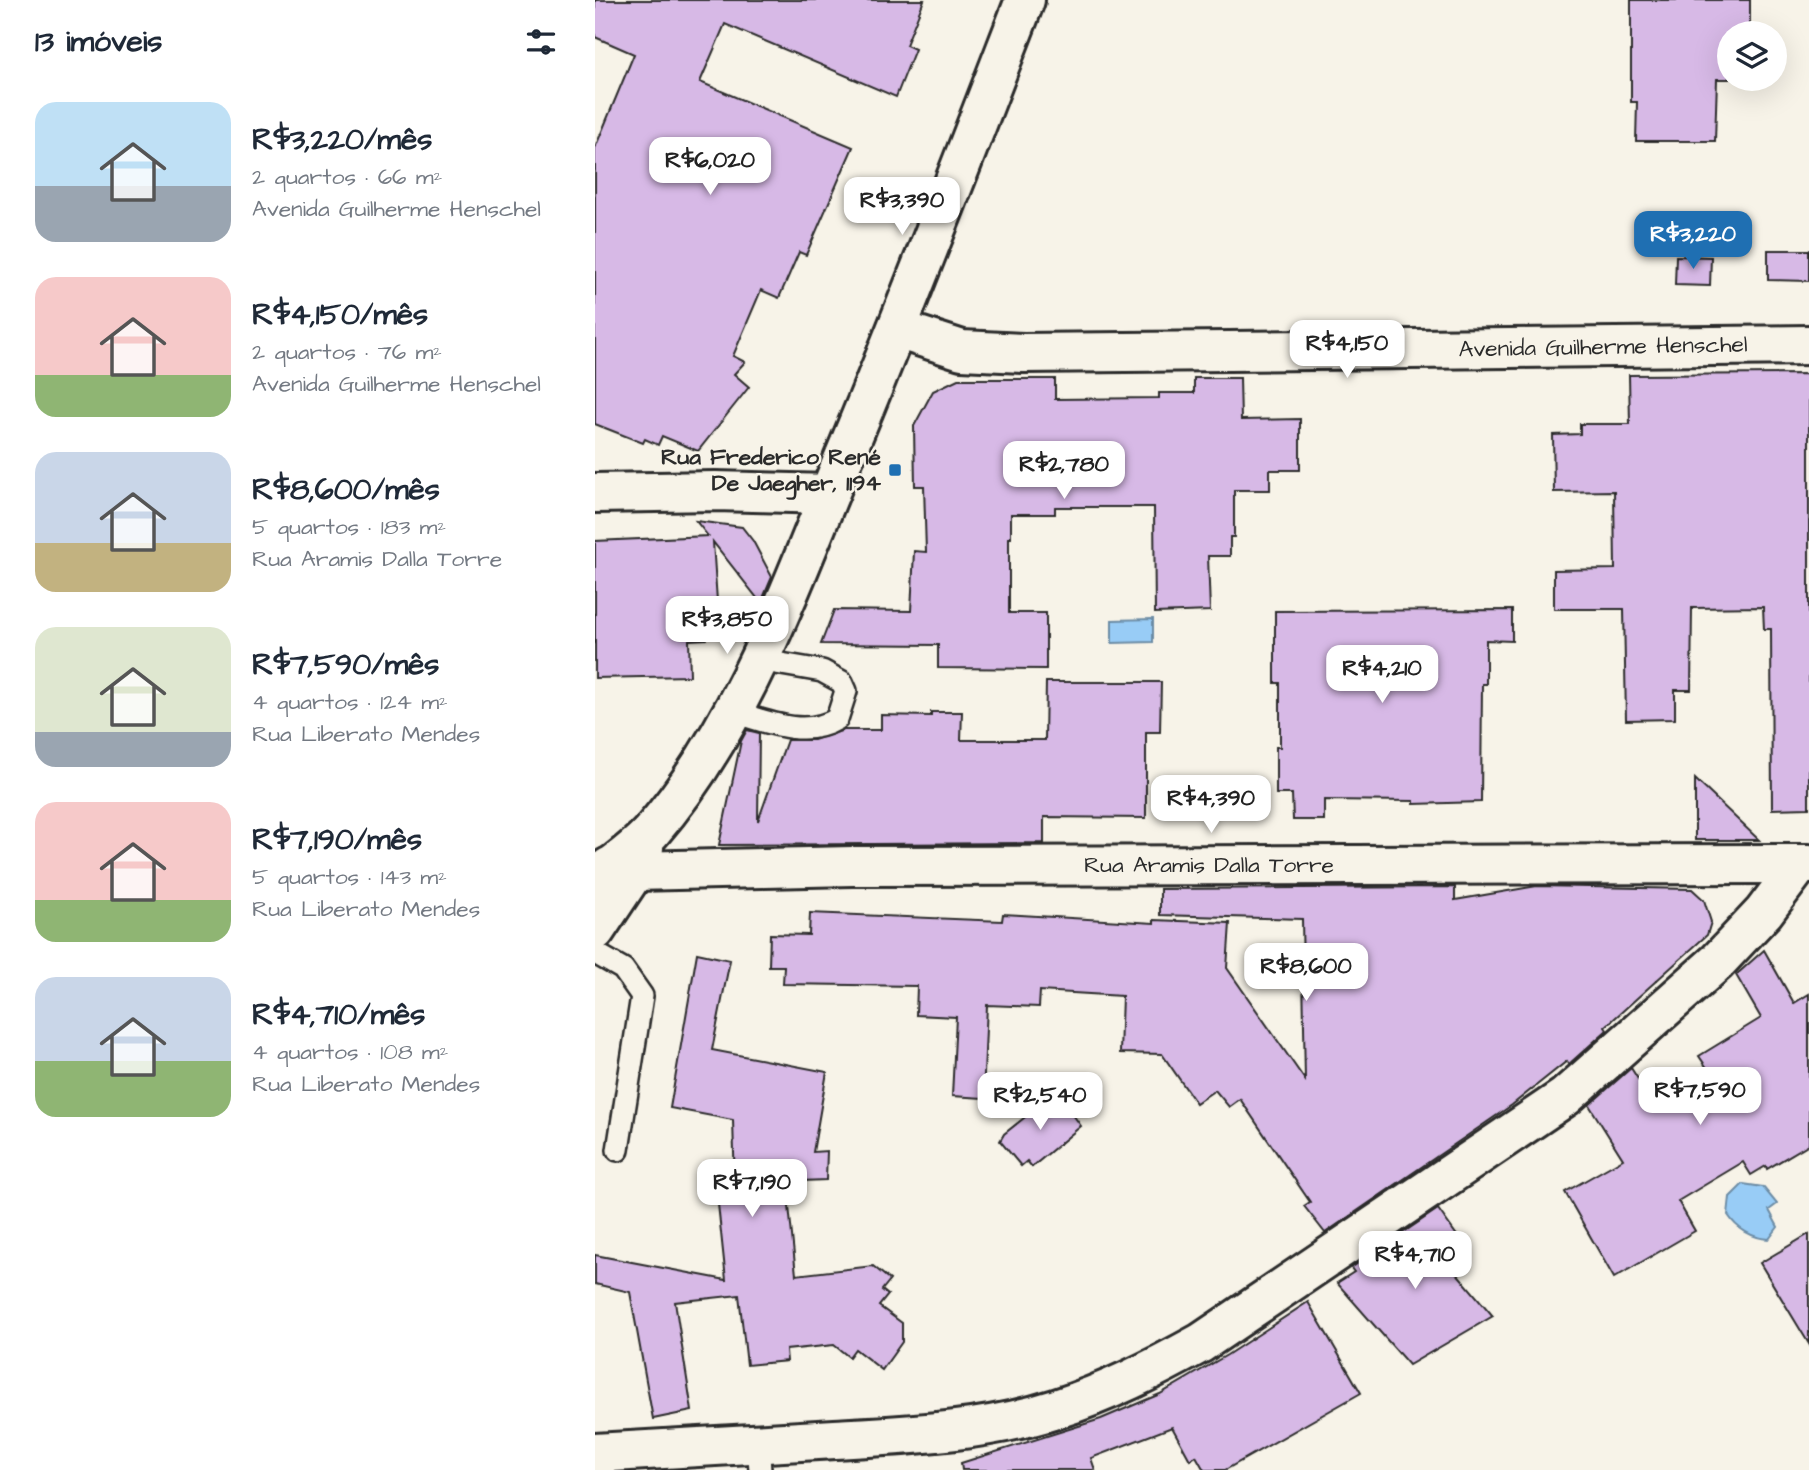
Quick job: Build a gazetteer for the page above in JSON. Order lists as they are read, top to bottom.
{
  "streets": {
    "street": ["Avenida Guilherme Henschel", "Rua Aramis Dalla Torre"]
  },
  "places": {
    "transit": ["Rua Frederico René De Jaegher, 1194"]
  },
  "page": {
    "heading": "13 imóveis",
    "list": [
      {
        "name": "R$3,220/mês",
        "note": "2 quartos · 66 m² · Avenida Guilherme Henschel"
      },
      {
        "name": "R$4,150/mês",
        "note": "2 quartos · 76 m² · Avenida Guilherme Henschel"
      },
      {
        "name": "R$8,600/mês",
        "note": "5 quartos · 183 m² · Rua Aramis Dalla Torre"
      },
      {
        "name": "R$7,590/mês",
        "note": "4 quartos · 124 m² · Rua Liberato Mendes"
      },
      {
        "name": "R$7,190/mês",
        "note": "5 quartos · 143 m² · Rua Liberato Mendes"
      },
      {
        "name": "R$4,710/mês",
        "note": "4 quartos · 108 m² · Rua Liberato Mendes"
      }
    ],
    "price": [
      "R$6,020",
      "R$3,390",
      "R$3,220",
      "R$4,150",
      "R$2,780",
      "R$3,850",
      "R$4,210",
      "R$4,390",
      "R$8,600",
      "R$7,590",
      "R$2,540",
      "R$7,190",
      "R$4,710"
    ]
  }
}
